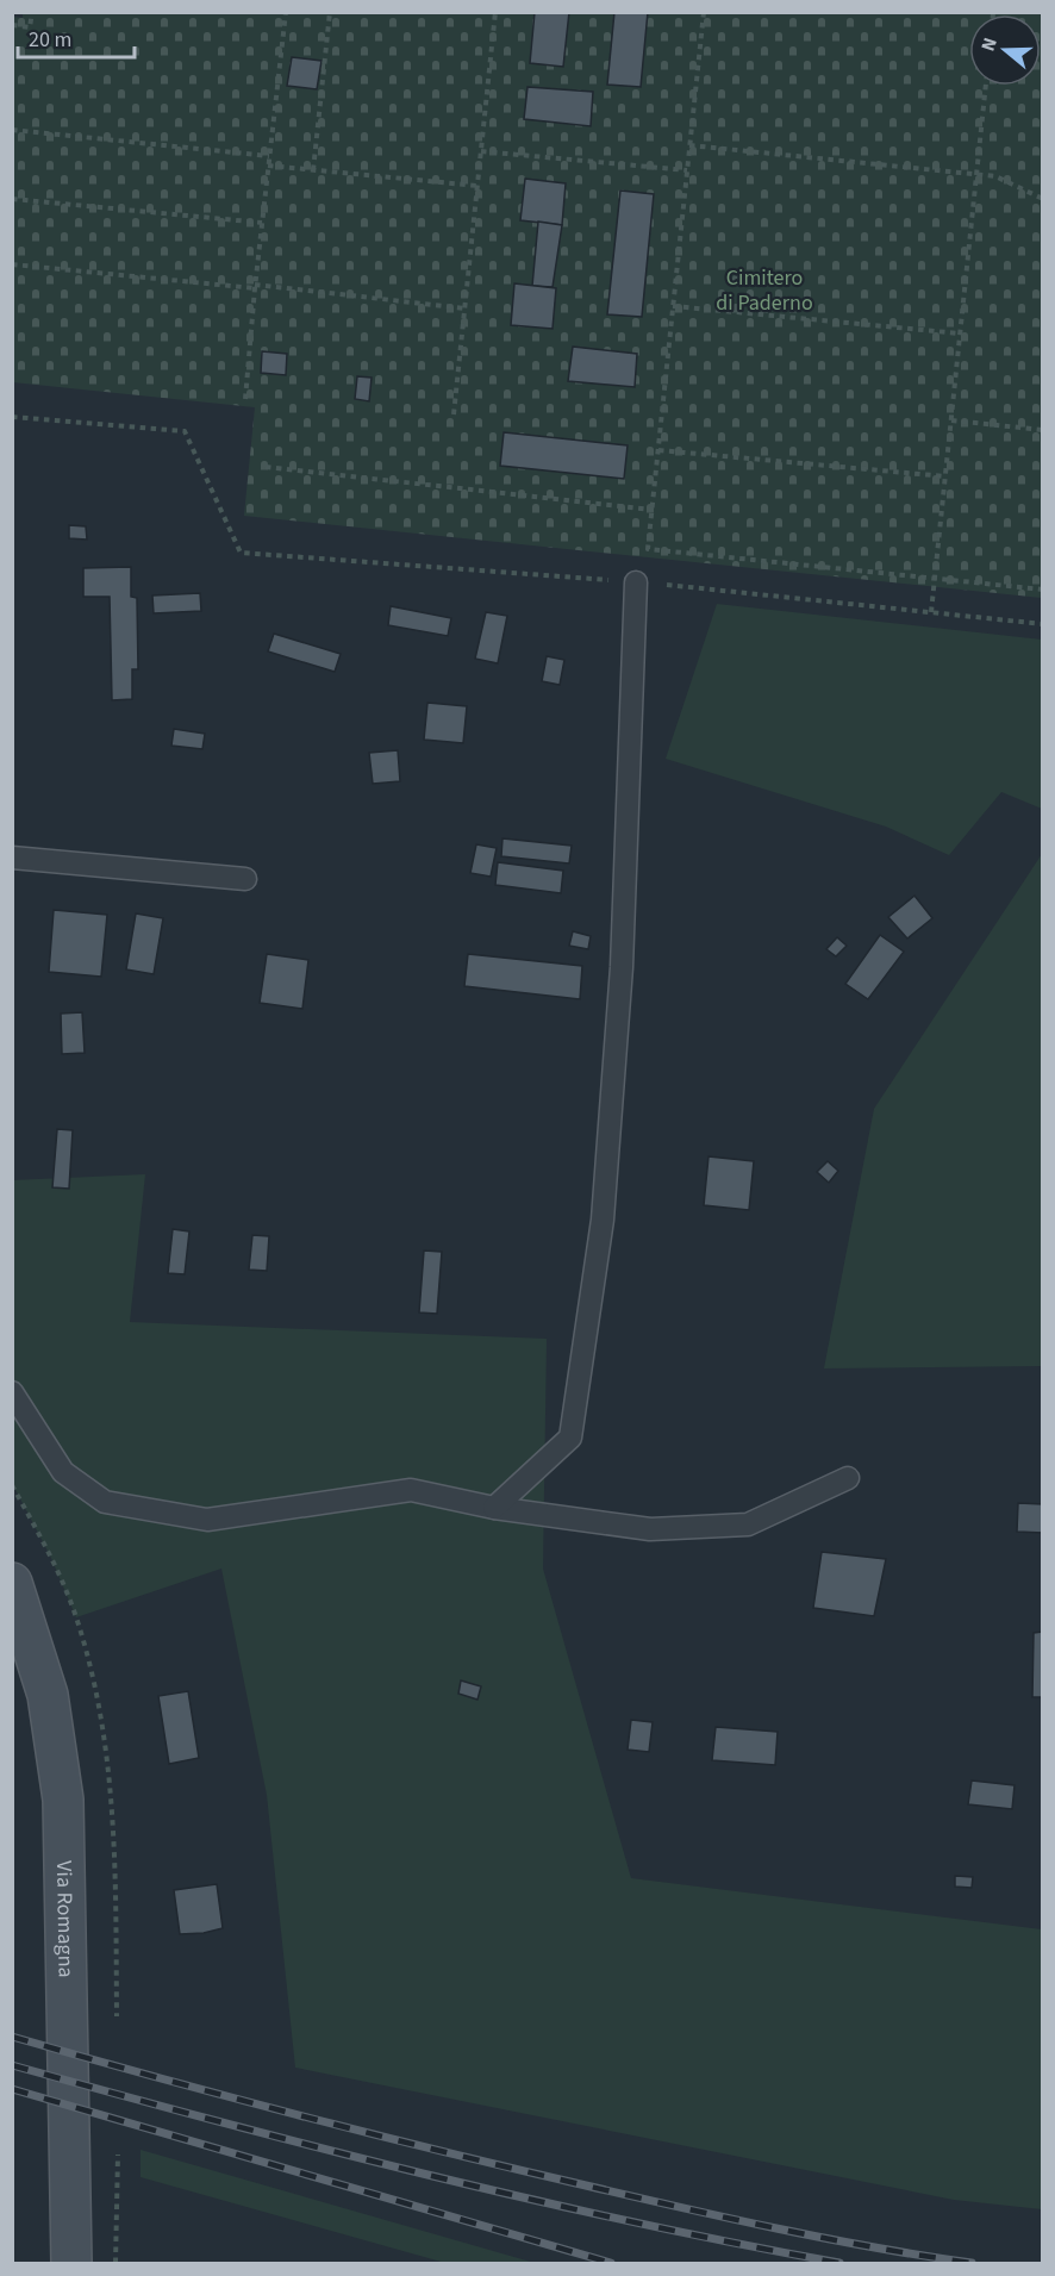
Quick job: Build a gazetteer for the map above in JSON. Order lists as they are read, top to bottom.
{
  "streets": {
    "main road": ["Via Romagna"]
  },
  "parks": ["Cimitero di Paderno"],
  "scale_bar": "20 m",
  "north": "left"
}
